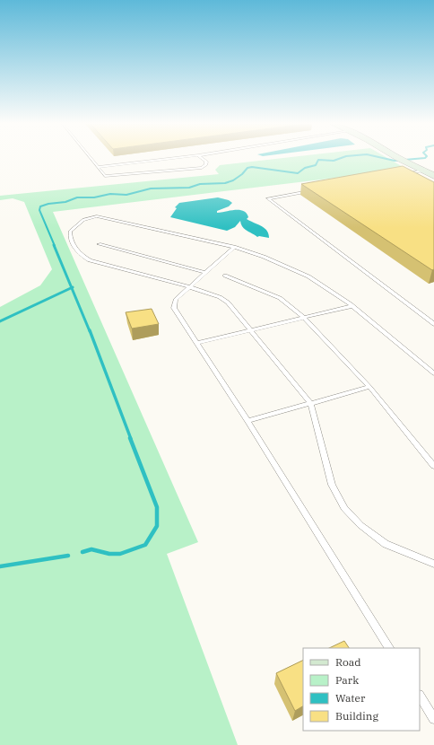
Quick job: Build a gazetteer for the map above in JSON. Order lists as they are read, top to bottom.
{
  "legend": [
    "Road",
    "Park",
    "Water",
    "Building"
  ]
}
